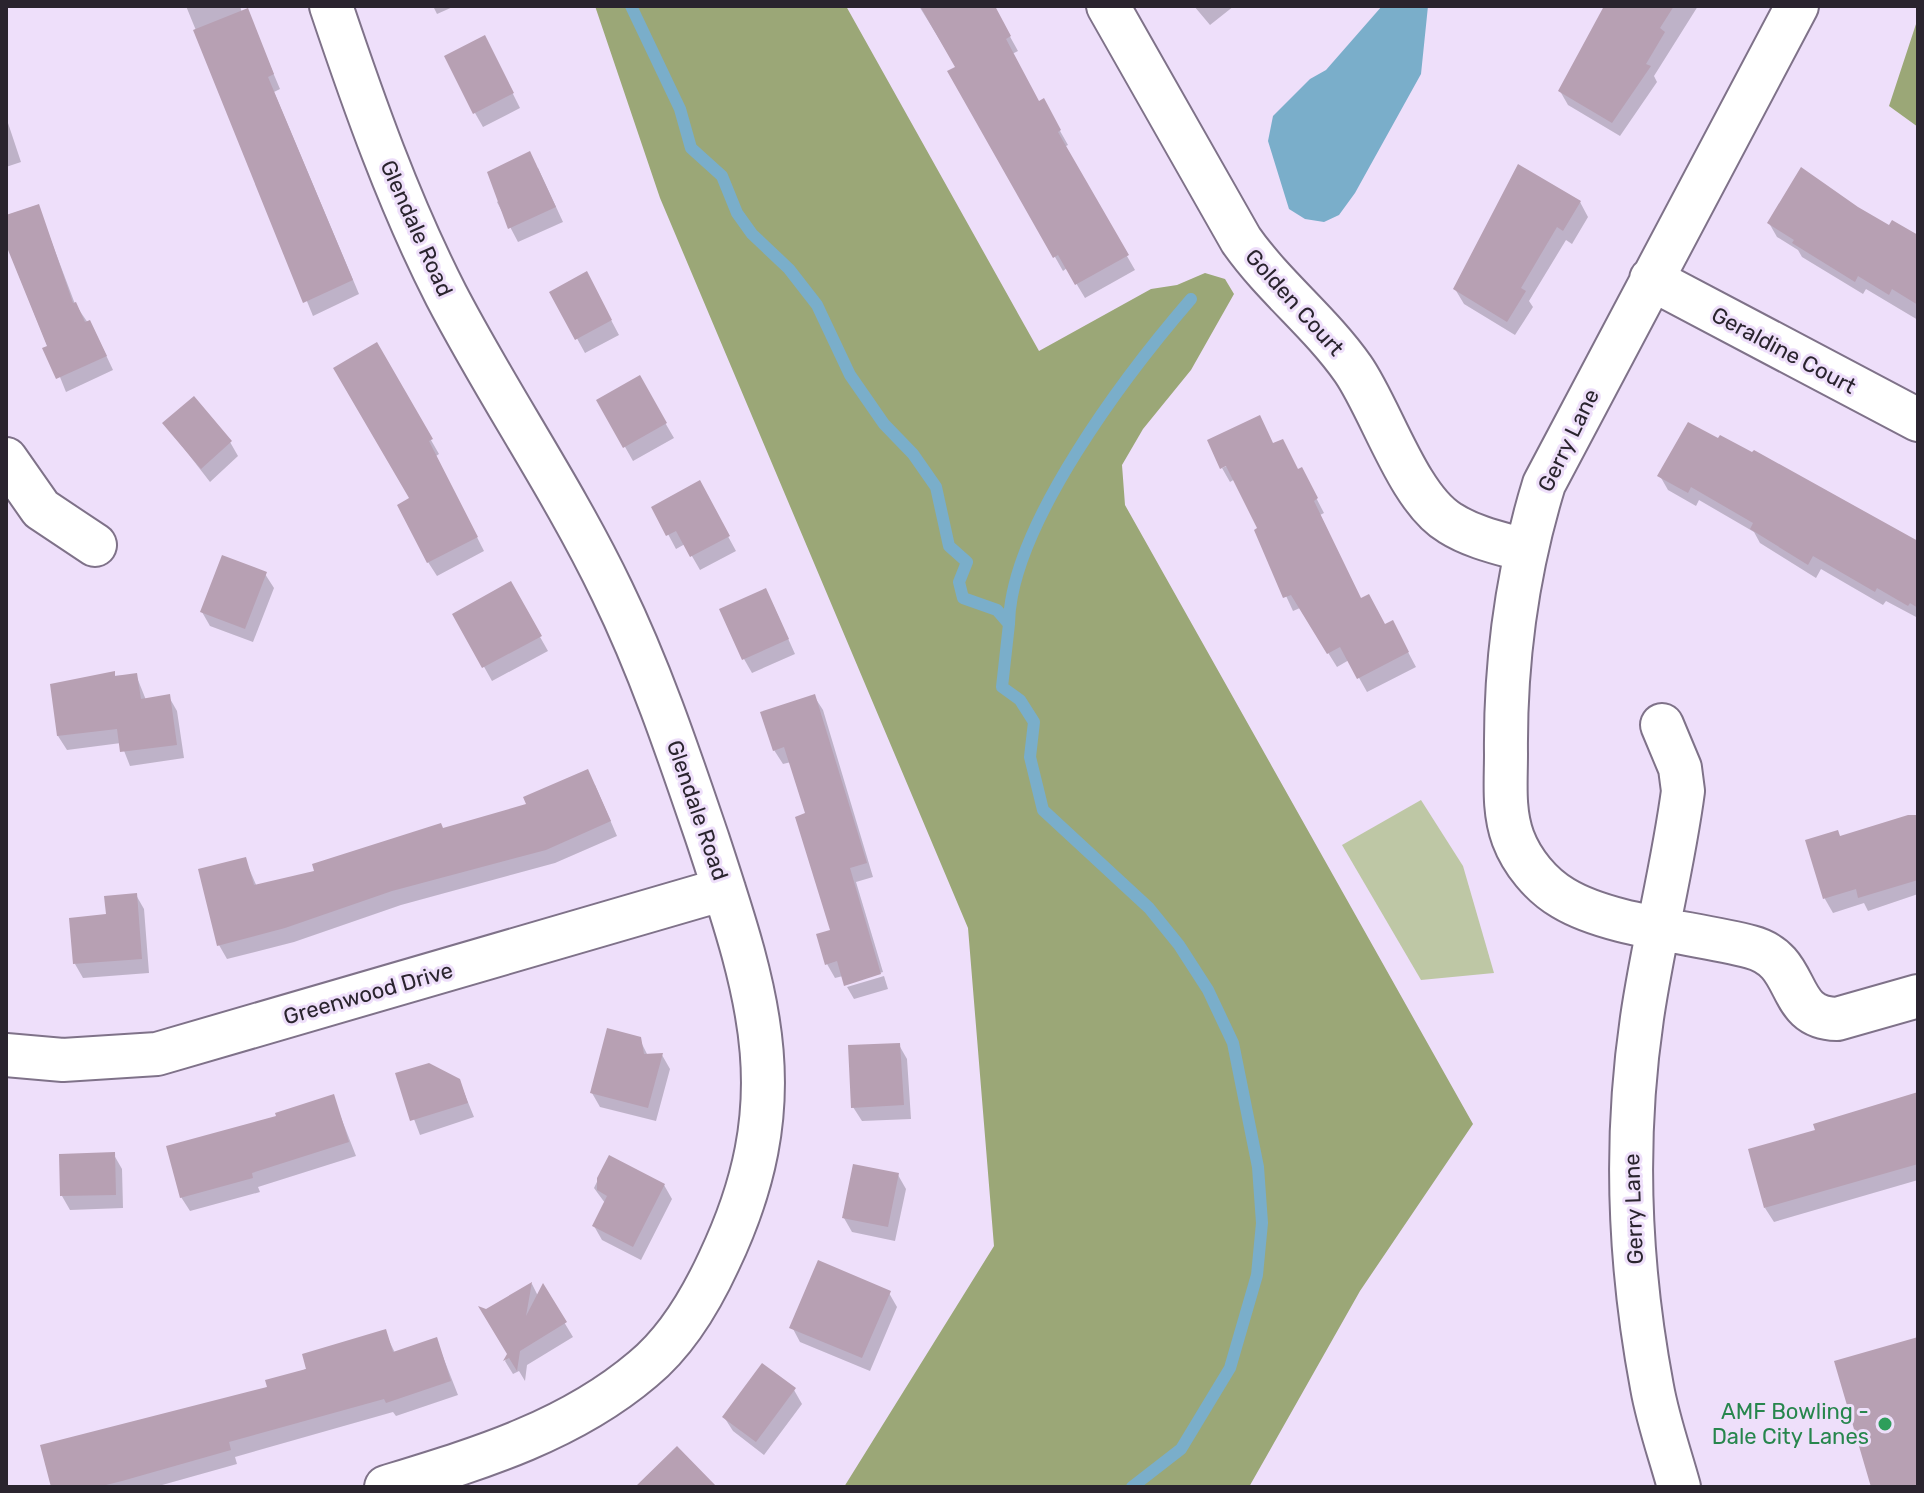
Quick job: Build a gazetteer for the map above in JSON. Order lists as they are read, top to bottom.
{
  "streets": {
    "street": [
      "Glendale Road",
      "Golden Court",
      "Geraldine Court",
      "Gerry Lane",
      "Greenwood Drive"
    ]
  },
  "crossings": [
    ["Glendale Road", "Greenwood Drive"],
    ["Golden Court", "Gerry Lane"],
    ["Geraldine Court", "Gerry Lane"]
  ],
  "places": ["AMF Bowling - Dale City Lanes"]
}
